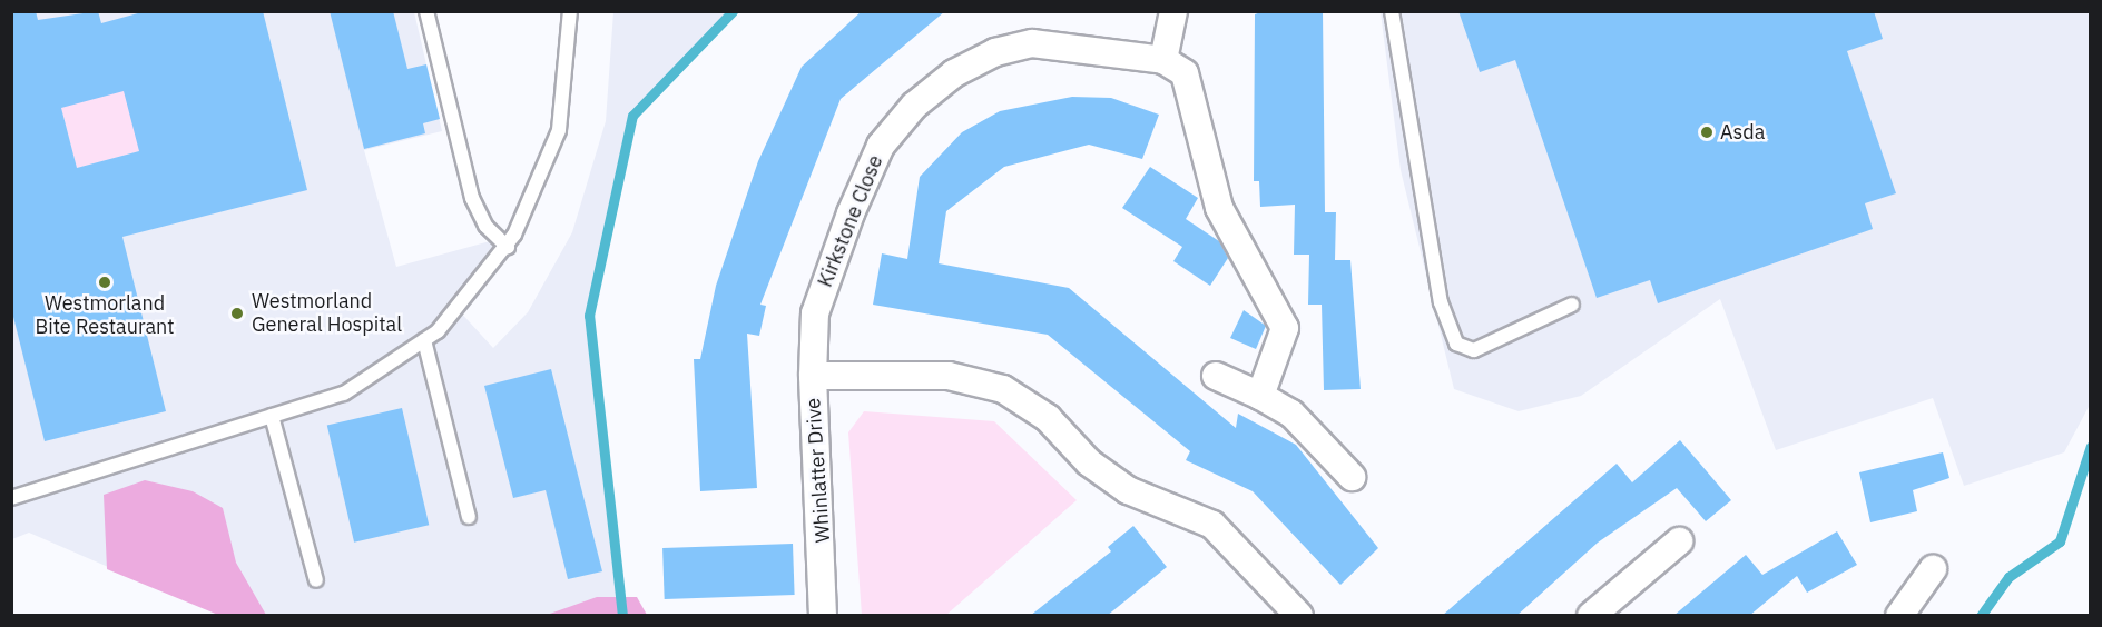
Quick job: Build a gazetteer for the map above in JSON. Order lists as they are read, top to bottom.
{
  "streets": {
    "street": ["Kirkstone Close", "Whinlatter Drive"]
  },
  "crossings": [
    ["Kirkstone Close", "Whinlatter Drive"]
  ],
  "places": ["Asda", "Westmorland Bite Restaurant", "Westmorland General Hospital"]
}
